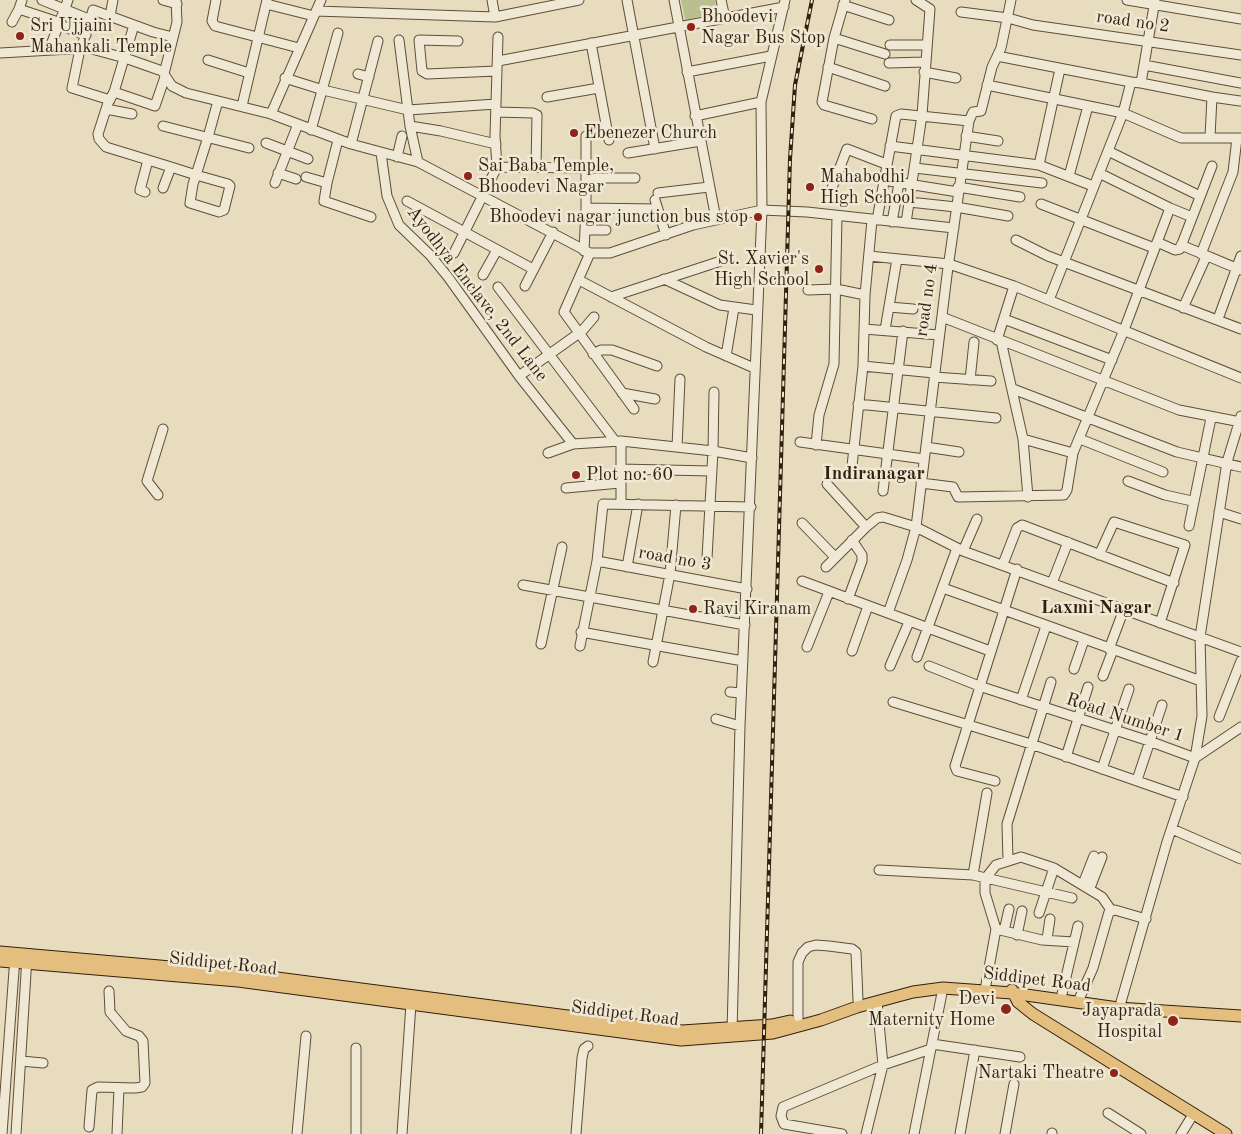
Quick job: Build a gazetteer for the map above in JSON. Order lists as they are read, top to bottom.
{
  "streets": {
    "main road": ["Siddipet Road"],
    "street": [
      "road no 2",
      "Ayodhya Enclave, 2nd Lane",
      "road no 4",
      "road no 3",
      "Road Number 1"
    ]
  },
  "crossings": [
    ["road no 2", "road no 4"]
  ],
  "districts": ["Indiranagar", "Laxmi Nagar"],
  "places": [
    "Bhoodevi Nagar Bus Stop",
    "Sri Ujjaini Mahankali Temple",
    "Ebenezer Church",
    "Sai Baba Temple, Bhoodevi Nagar",
    "Mahabodhi High School",
    "Bhoodevi nagar junction bus stop",
    "St. Xavier's High School",
    "Plot no: 60",
    "Ravi Kiranam",
    "Devi Maternity Home",
    "Jayaprada Hospital",
    "Nartaki Theatre"
  ]
}
